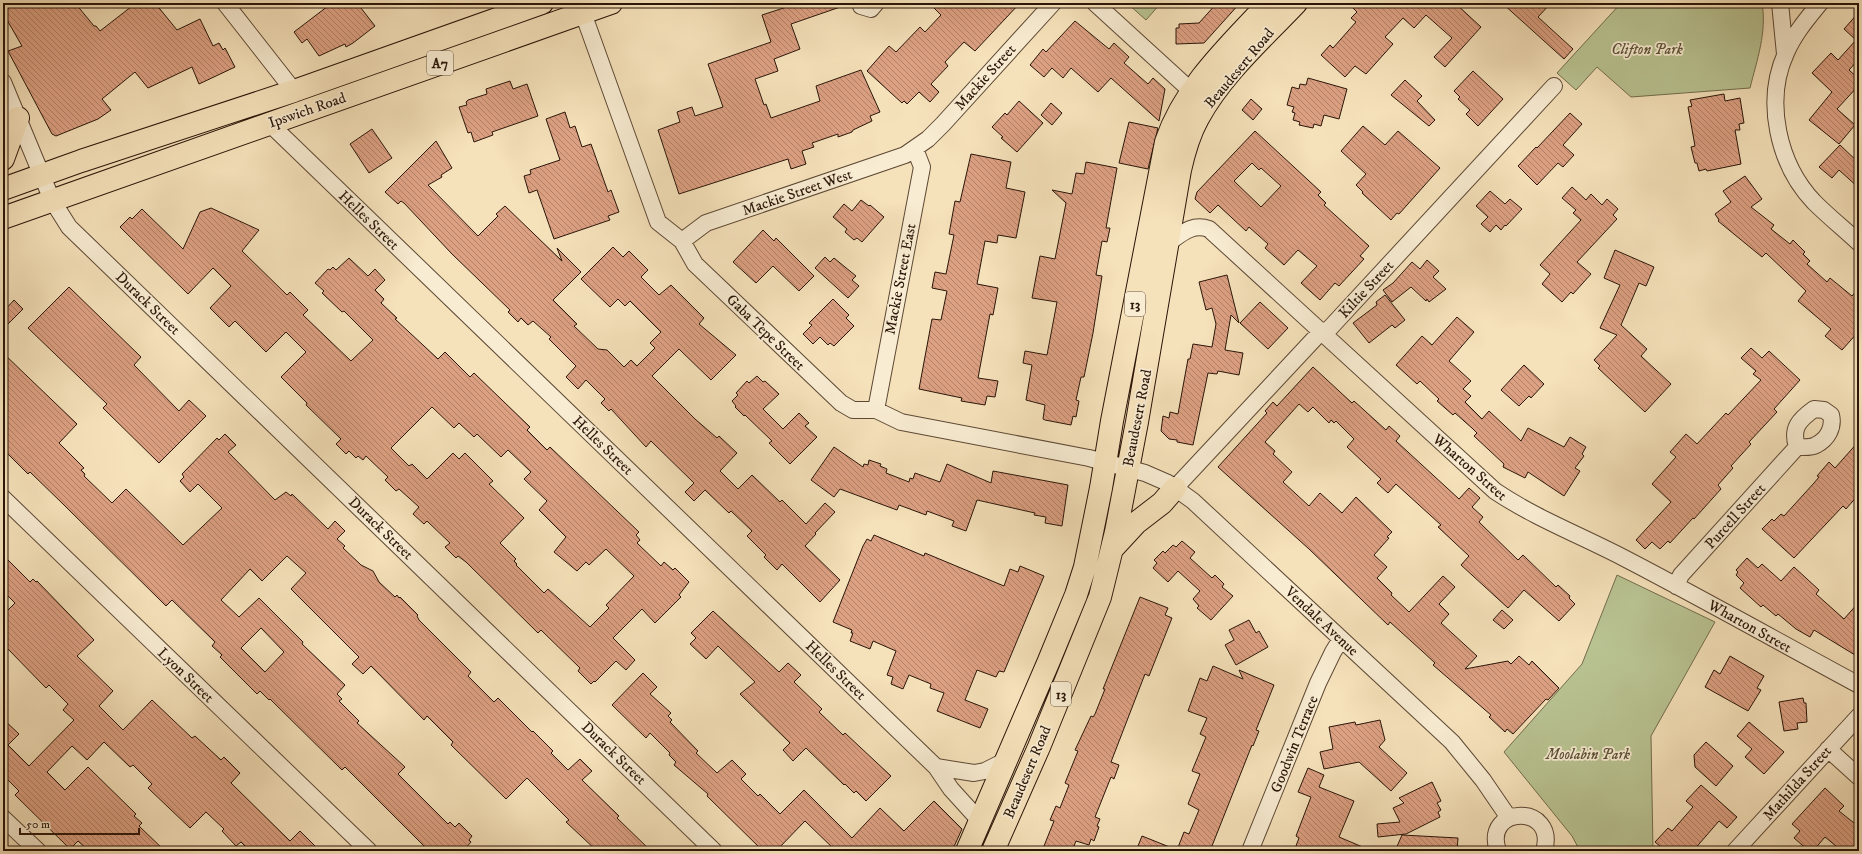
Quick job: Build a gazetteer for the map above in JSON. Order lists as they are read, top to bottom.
{
  "streets": {
    "highway": [
      "A7",
      "Beaudesert Road",
      "Ipswich Road",
      "13"
    ],
    "street": [
      "Mackie Street",
      "Mackie Street West",
      "Helles Street",
      "Mackie Street East",
      "Kiltie Street",
      "Durack Street",
      "Gaba Tepe Street",
      "Wharton Street",
      "Purcell Street",
      "Vendale Avenue",
      "Lyon Street",
      "Goodwin Terrace",
      "Mathilda Street"
    ]
  },
  "crossings": [
    ["Beaudesert Road", "Helles Street"],
    ["Beaudesert Road", "Gaba Tepe Street"],
    ["Beaudesert Road", "Wharton Street"],
    ["Beaudesert Road", "Vendale Avenue"],
    ["Mackie Street", "Mackie Street West"],
    ["Mackie Street", "Mackie Street East"],
    ["Ipswich Road", "Helles Street"],
    ["Ipswich Road", "Durack Street"],
    ["Ipswich Road", "Gaba Tepe Street"],
    ["Mackie Street West", "Mackie Street East"],
    ["Mackie Street West", "Gaba Tepe Street"],
    ["Mackie Street East", "Gaba Tepe Street"],
    ["Kiltie Street", "Wharton Street"],
    ["Kiltie Street", "Vendale Avenue"],
    ["Gaba Tepe Street", "Vendale Avenue"],
    ["Wharton Street", "Purcell Street"],
    ["Vendale Avenue", "Goodwin Terrace"]
  ],
  "parks": ["Clifton Park", "Moolabin Park"],
  "scale_bar": "50 m"
}
